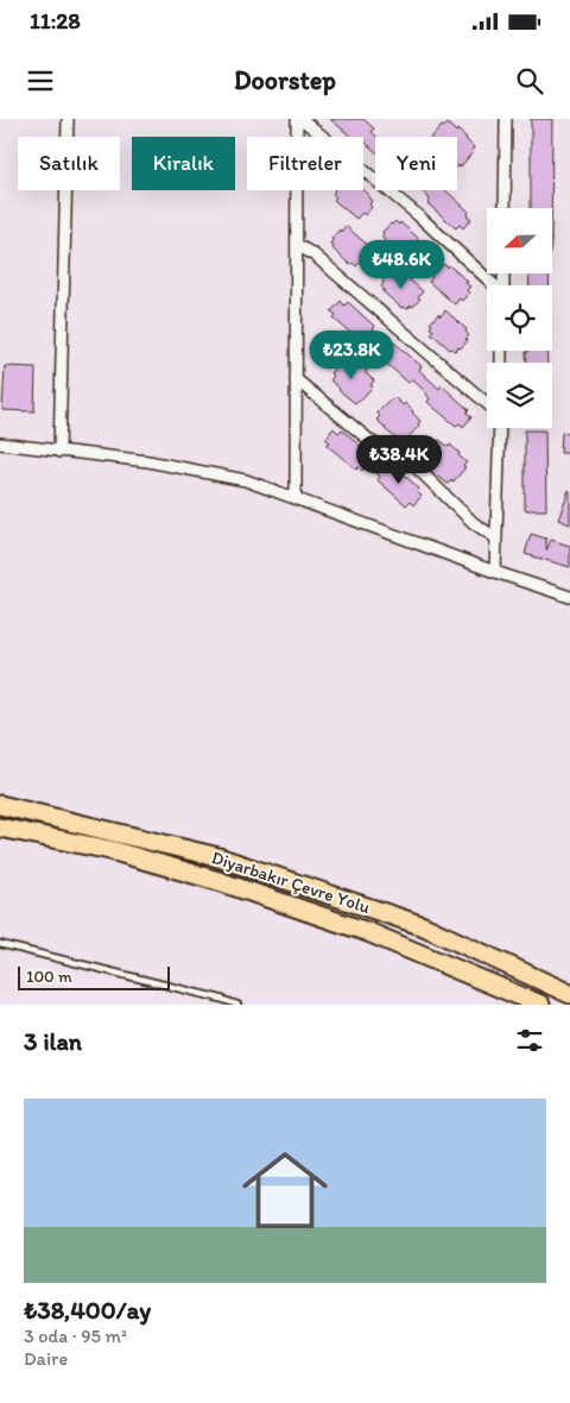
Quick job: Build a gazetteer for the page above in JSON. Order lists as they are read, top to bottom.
{
  "streets": {
    "highway": ["Diyarbakır Çevre Yolu"]
  },
  "scale_bar": "100 m",
  "north": "left",
  "page": {
    "status": "11:28",
    "header": "Doorstep",
    "chip": [
      "Satılık",
      "Kiralık",
      "Filtreler",
      "Yeni"
    ],
    "price": ["₺48.6K", "₺23.8K", "₺38.4K"],
    "scale": "100 m",
    "heading": "3 ilan",
    "list": [
      {
        "name": "₺38,400/ay",
        "note": "3 oda · 95 m² · Daire"
      }
    ]
  }
}
